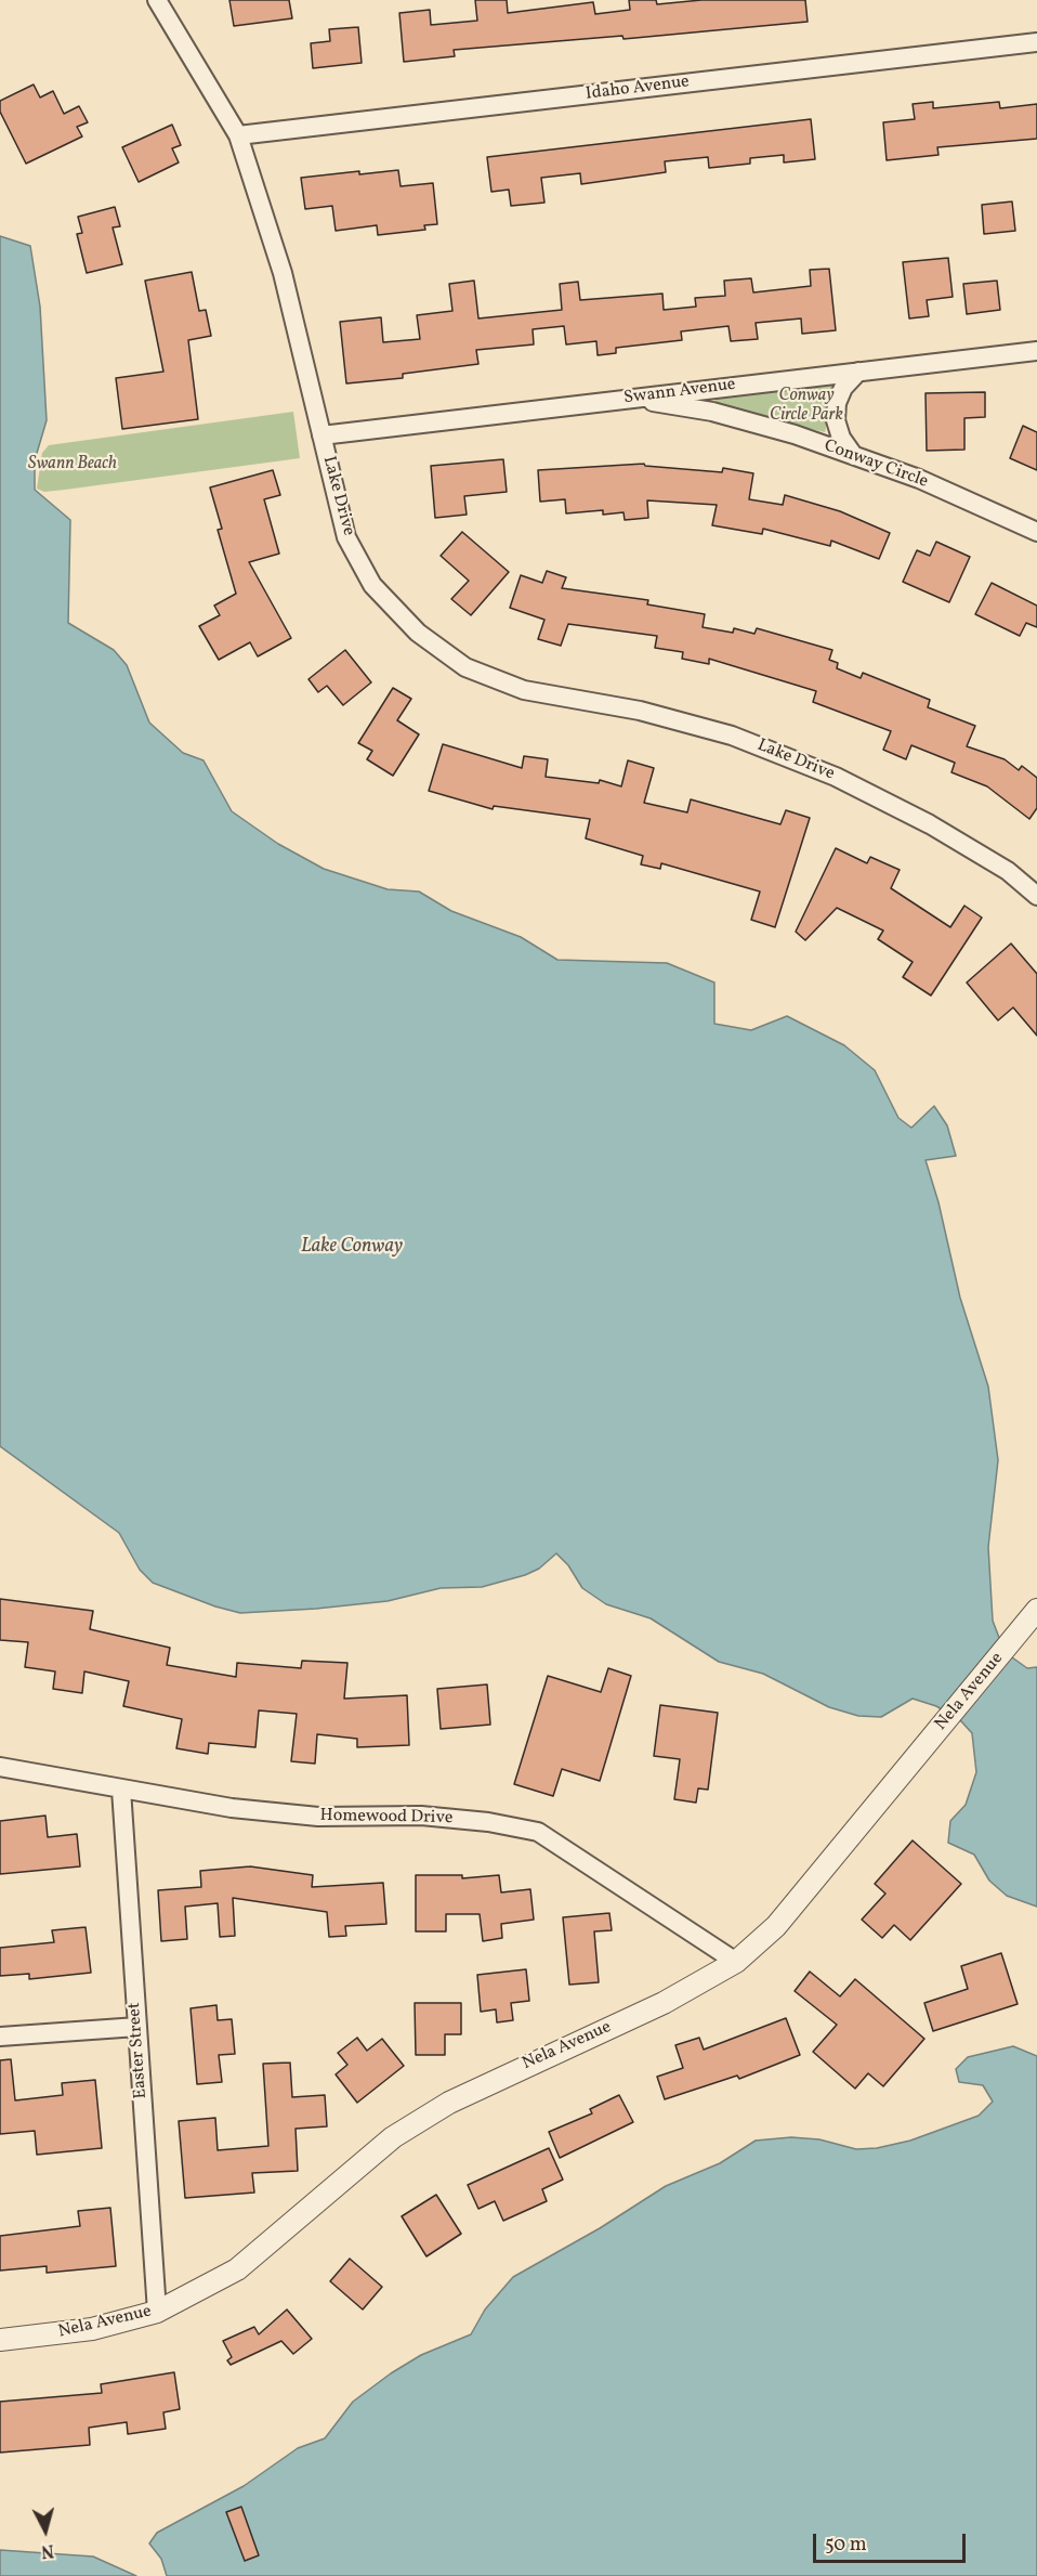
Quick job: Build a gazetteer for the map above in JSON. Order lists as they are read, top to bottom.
{
  "streets": {
    "street": [
      "Idaho Avenue",
      "Swann Avenue",
      "Conway Circle",
      "Lake Drive",
      "Nela Avenue",
      "Homewood Drive",
      "Easter Street"
    ]
  },
  "crossings": [
    ["Idaho Avenue", "Lake Drive"],
    ["Swann Avenue", "Conway Circle"],
    ["Swann Avenue", "Lake Drive"],
    ["Nela Avenue", "Homewood Drive"],
    ["Nela Avenue", "Easter Street"],
    ["Homewood Drive", "Easter Street"]
  ],
  "water": ["Lake Conway"],
  "parks": ["Conway Circle Park", "Swann Beach"],
  "scale_bar": "50 m",
  "north": "bottom"
}
